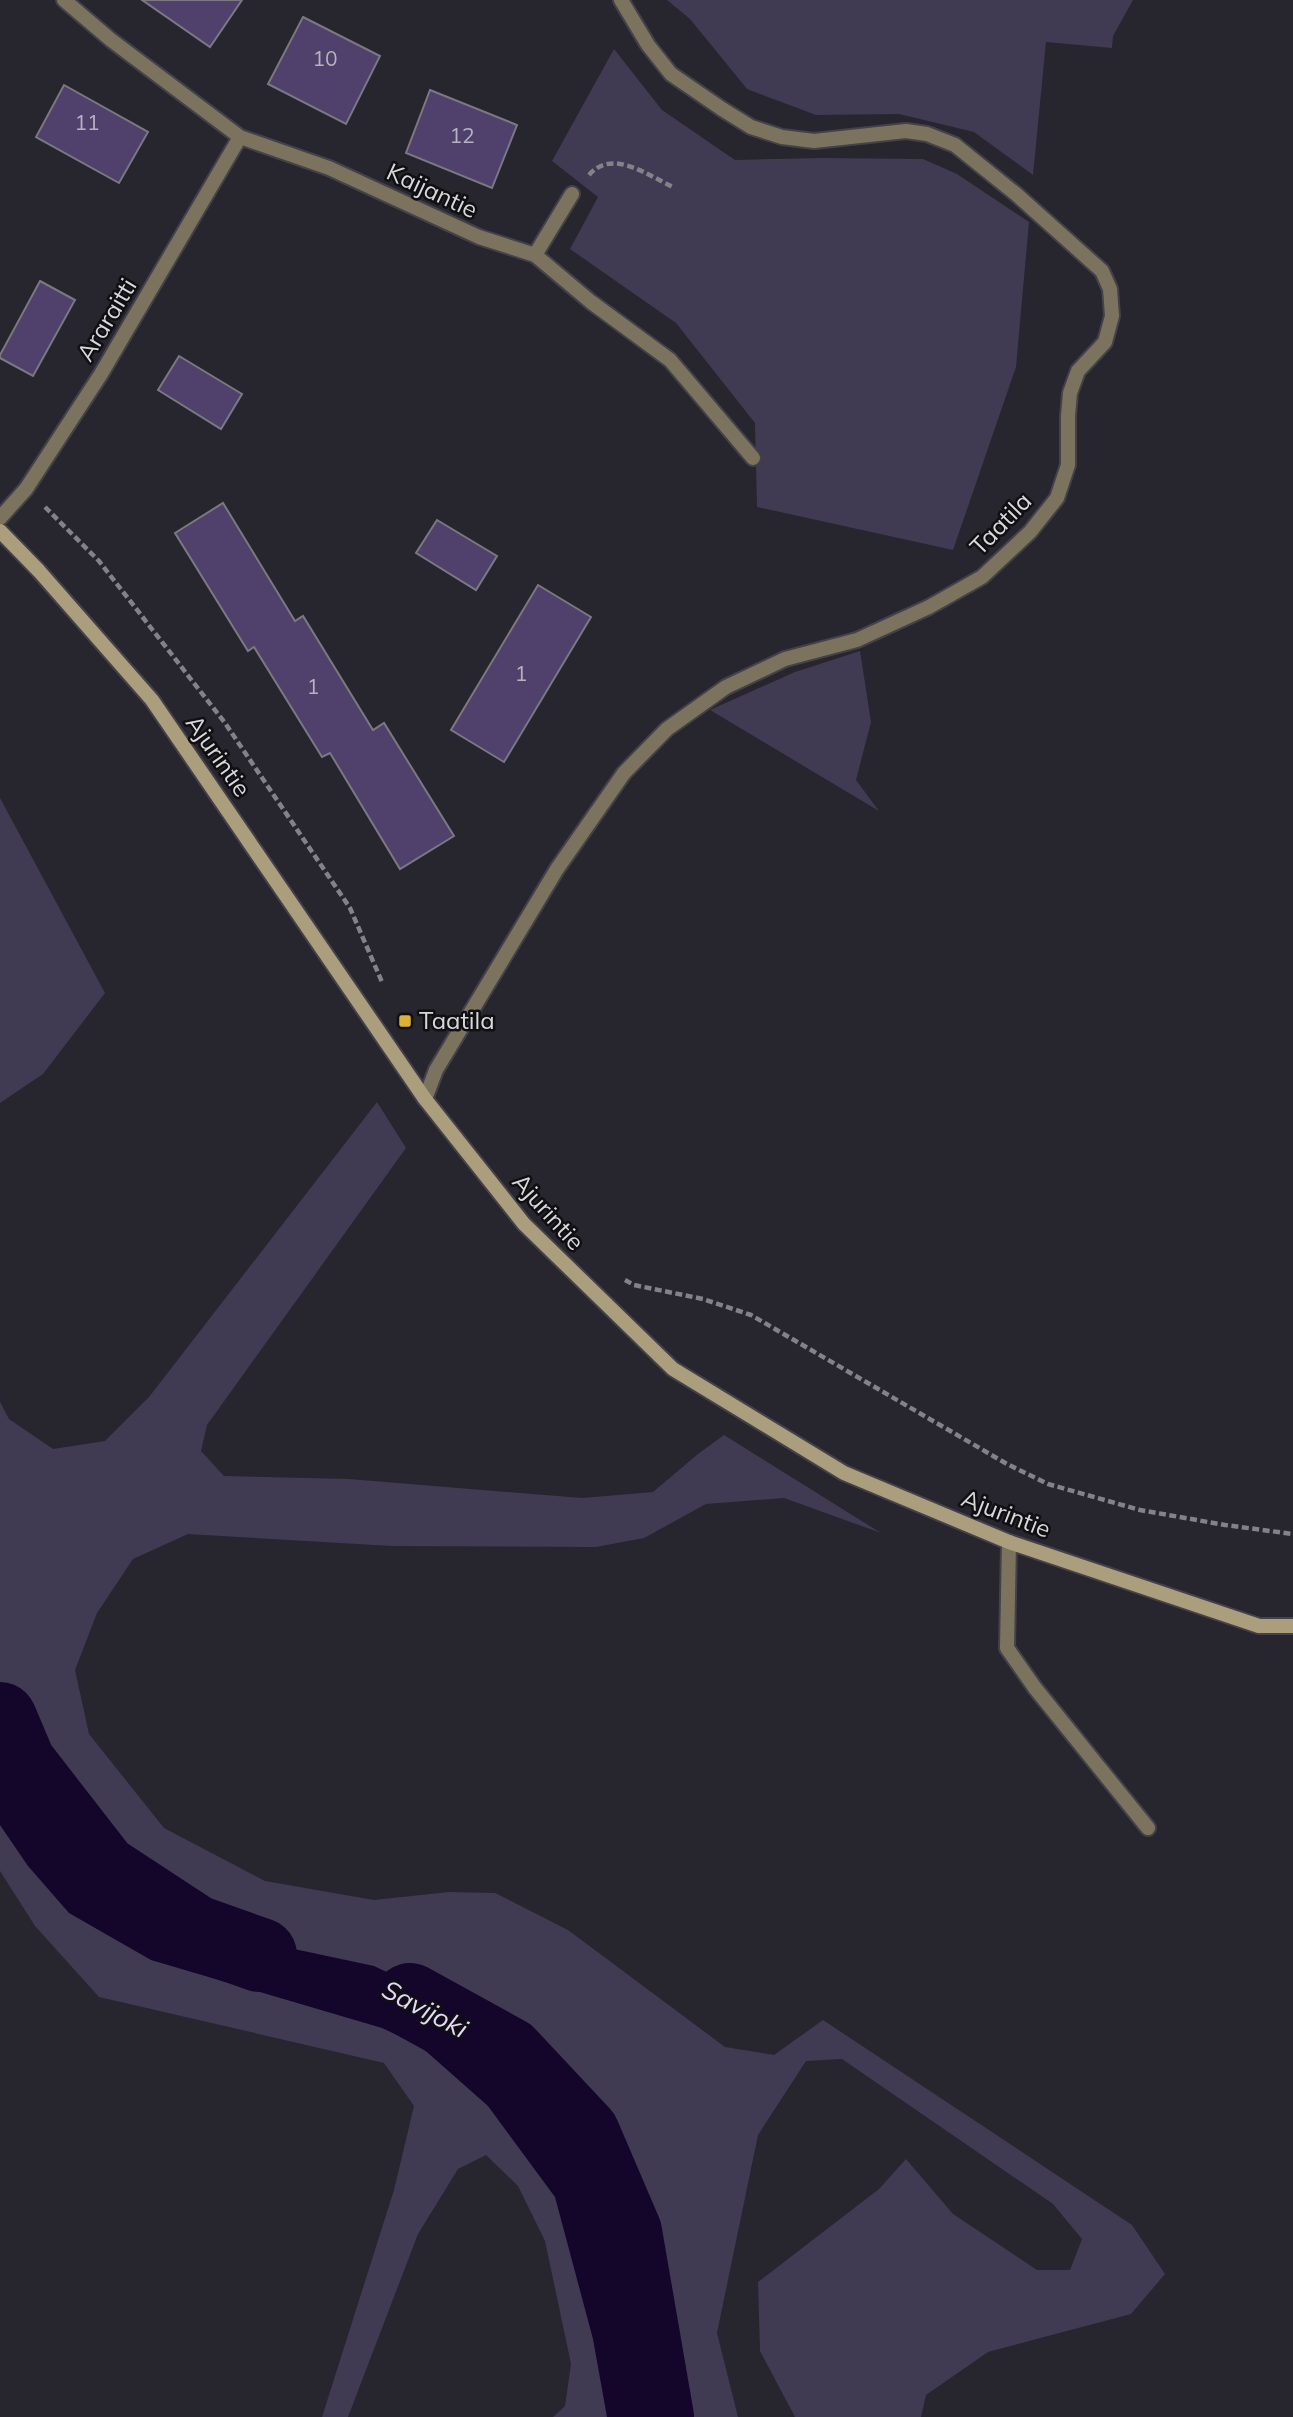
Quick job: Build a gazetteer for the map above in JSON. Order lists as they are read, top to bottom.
{
  "streets": {
    "street": [
      "Kaijantie",
      "Araraitti",
      "Taatila",
      "Ajurintie"
    ]
  },
  "crossings": [
    ["Kaijantie", "Araraitti"],
    ["Taatila", "Ajurintie"]
  ],
  "water": ["Savijoki"],
  "places": {
    "transit": ["Taatila"]
  },
  "house_numbers": [
    "10",
    "11",
    "12",
    "1",
    "1"
  ]
}
